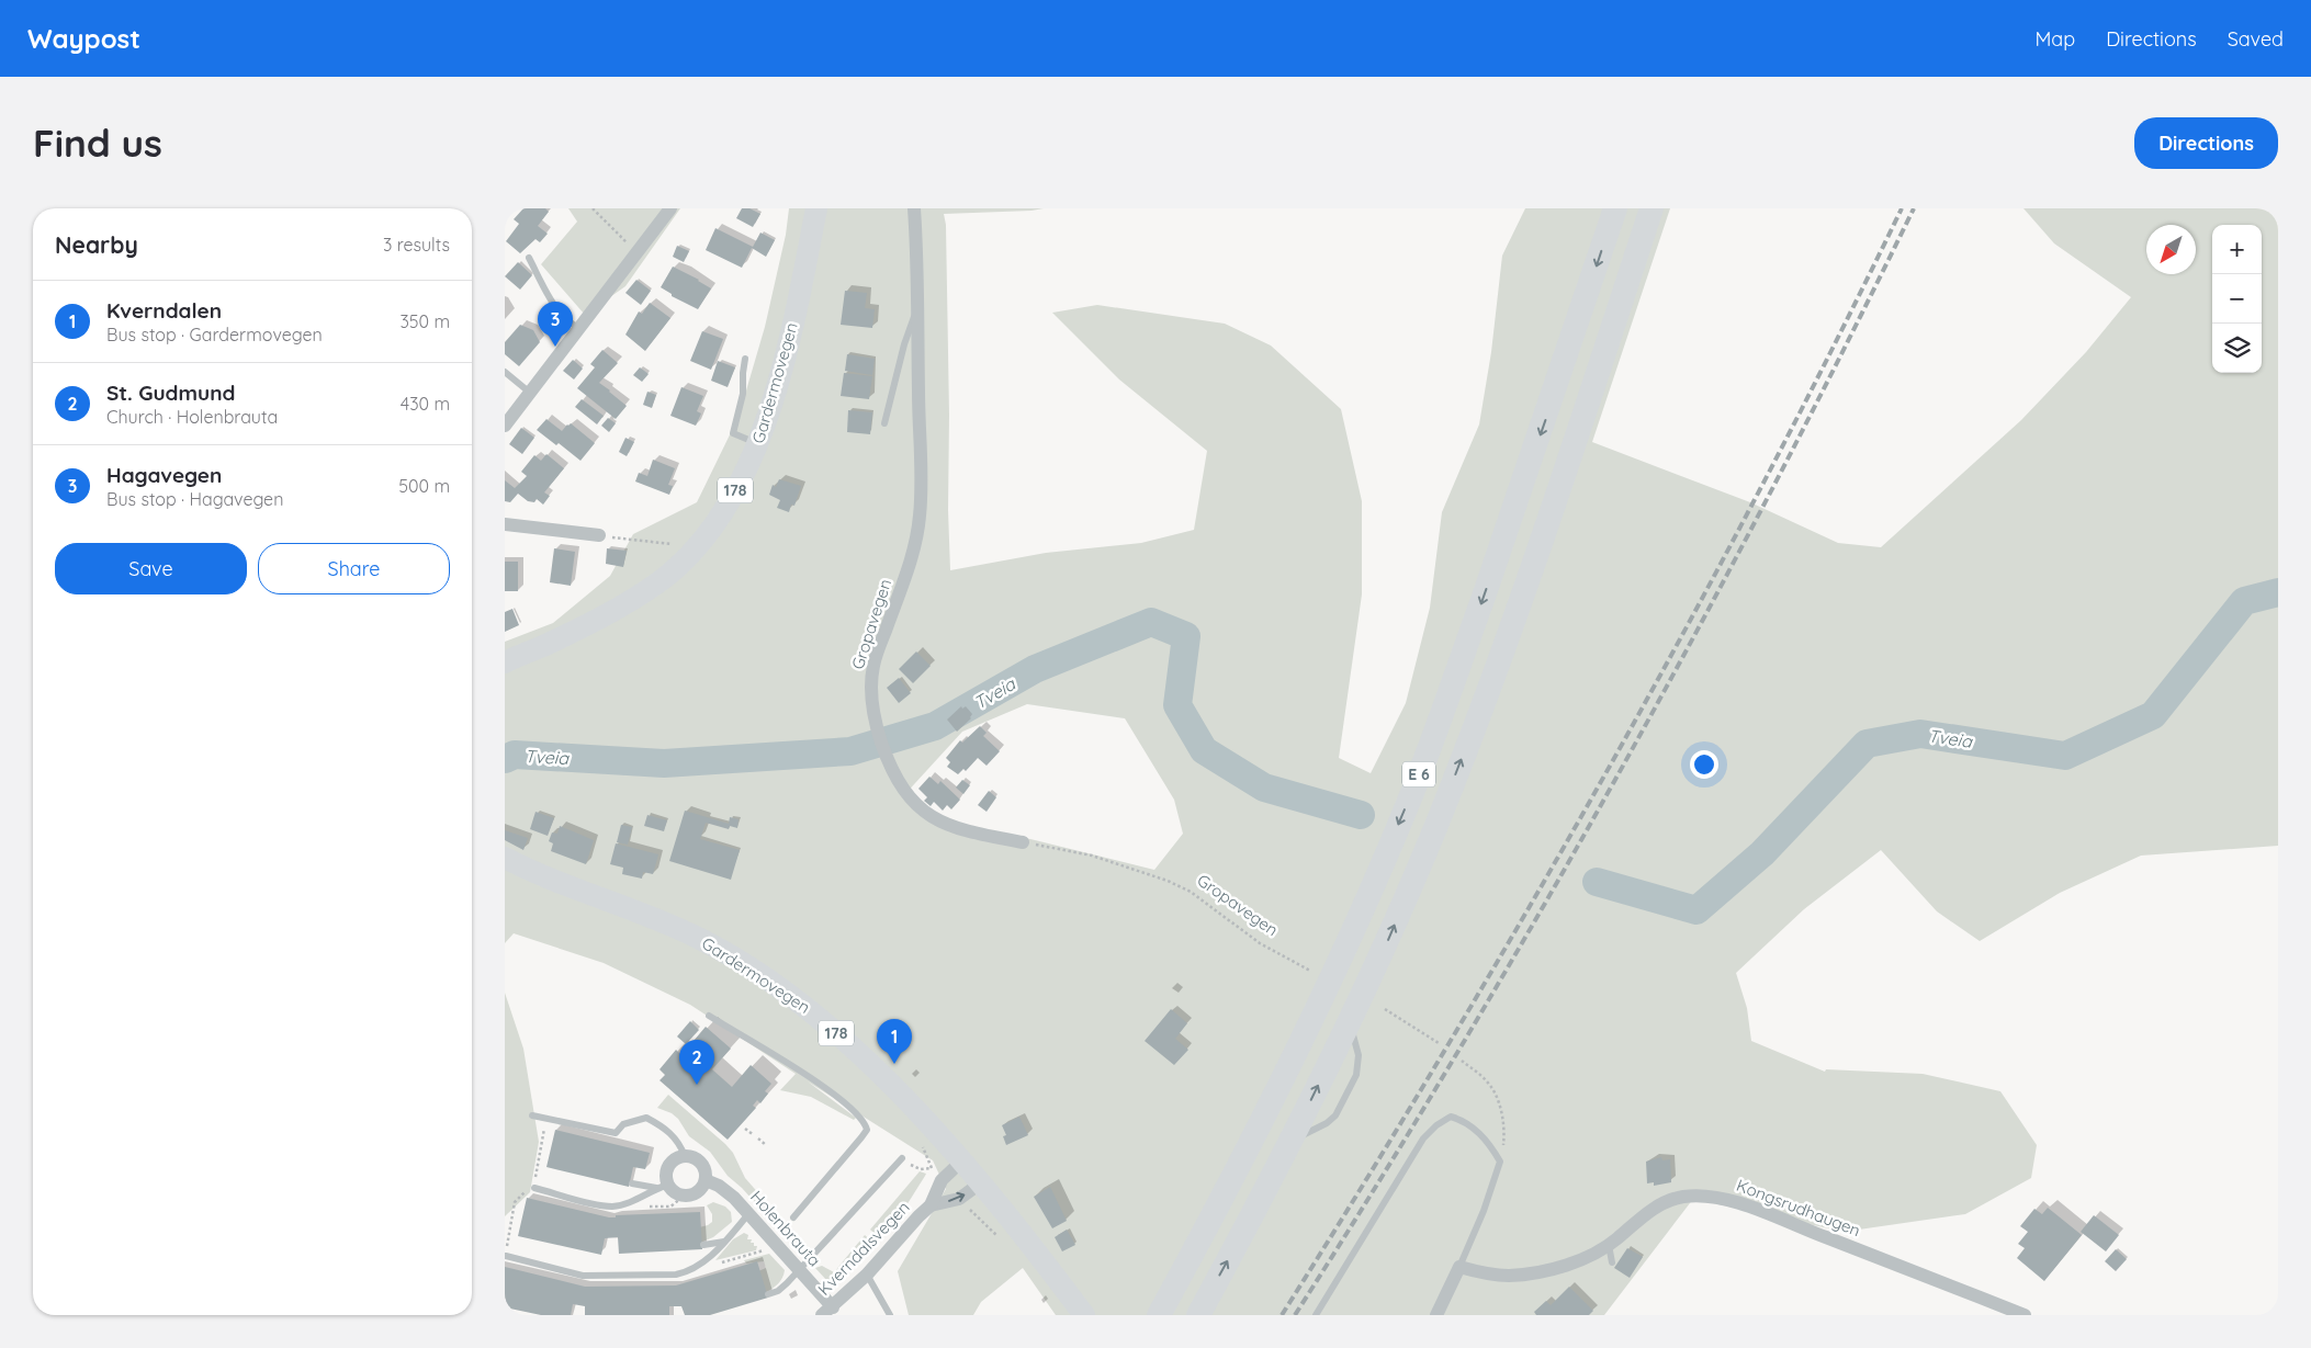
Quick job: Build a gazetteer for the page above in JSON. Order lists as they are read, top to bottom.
{
  "streets": {
    "highway": ["E 6"],
    "main road": ["Gardermovegen", "178"],
    "street": [
      "Gropavegen",
      "Kongsrudhaugen",
      "Holenbrauta",
      "Kverndalsvegen"
    ]
  },
  "crossings": [
    ["Gardermovegen", "Kverndalsvegen"],
    ["Holenbrauta", "Kverndalsvegen"]
  ],
  "water": ["Tveia"],
  "north": "bottom left",
  "page": {
    "header": "Waypost",
    "nav": ["Map", "Directions", "Saved"],
    "buttons": [
      "Directions",
      ["Save", "Share"]
    ],
    "title": "Find us",
    "heading": ["Nearby", "3 results"],
    "map_buttons": ["+", "−"],
    "list": [
      {
        "mark": "1",
        "name": "Kverndalen",
        "note": "Bus stop · Gardermovegen",
        "value": "350 m"
      },
      {
        "mark": "2",
        "name": "St. Gudmund",
        "note": "Church · Holenbrauta",
        "value": "430 m"
      },
      {
        "mark": "3",
        "name": "Hagavegen",
        "note": "Bus stop · Hagavegen",
        "value": "500 m"
      }
    ],
    "pins": ["3", "1", "2"]
  }
}
